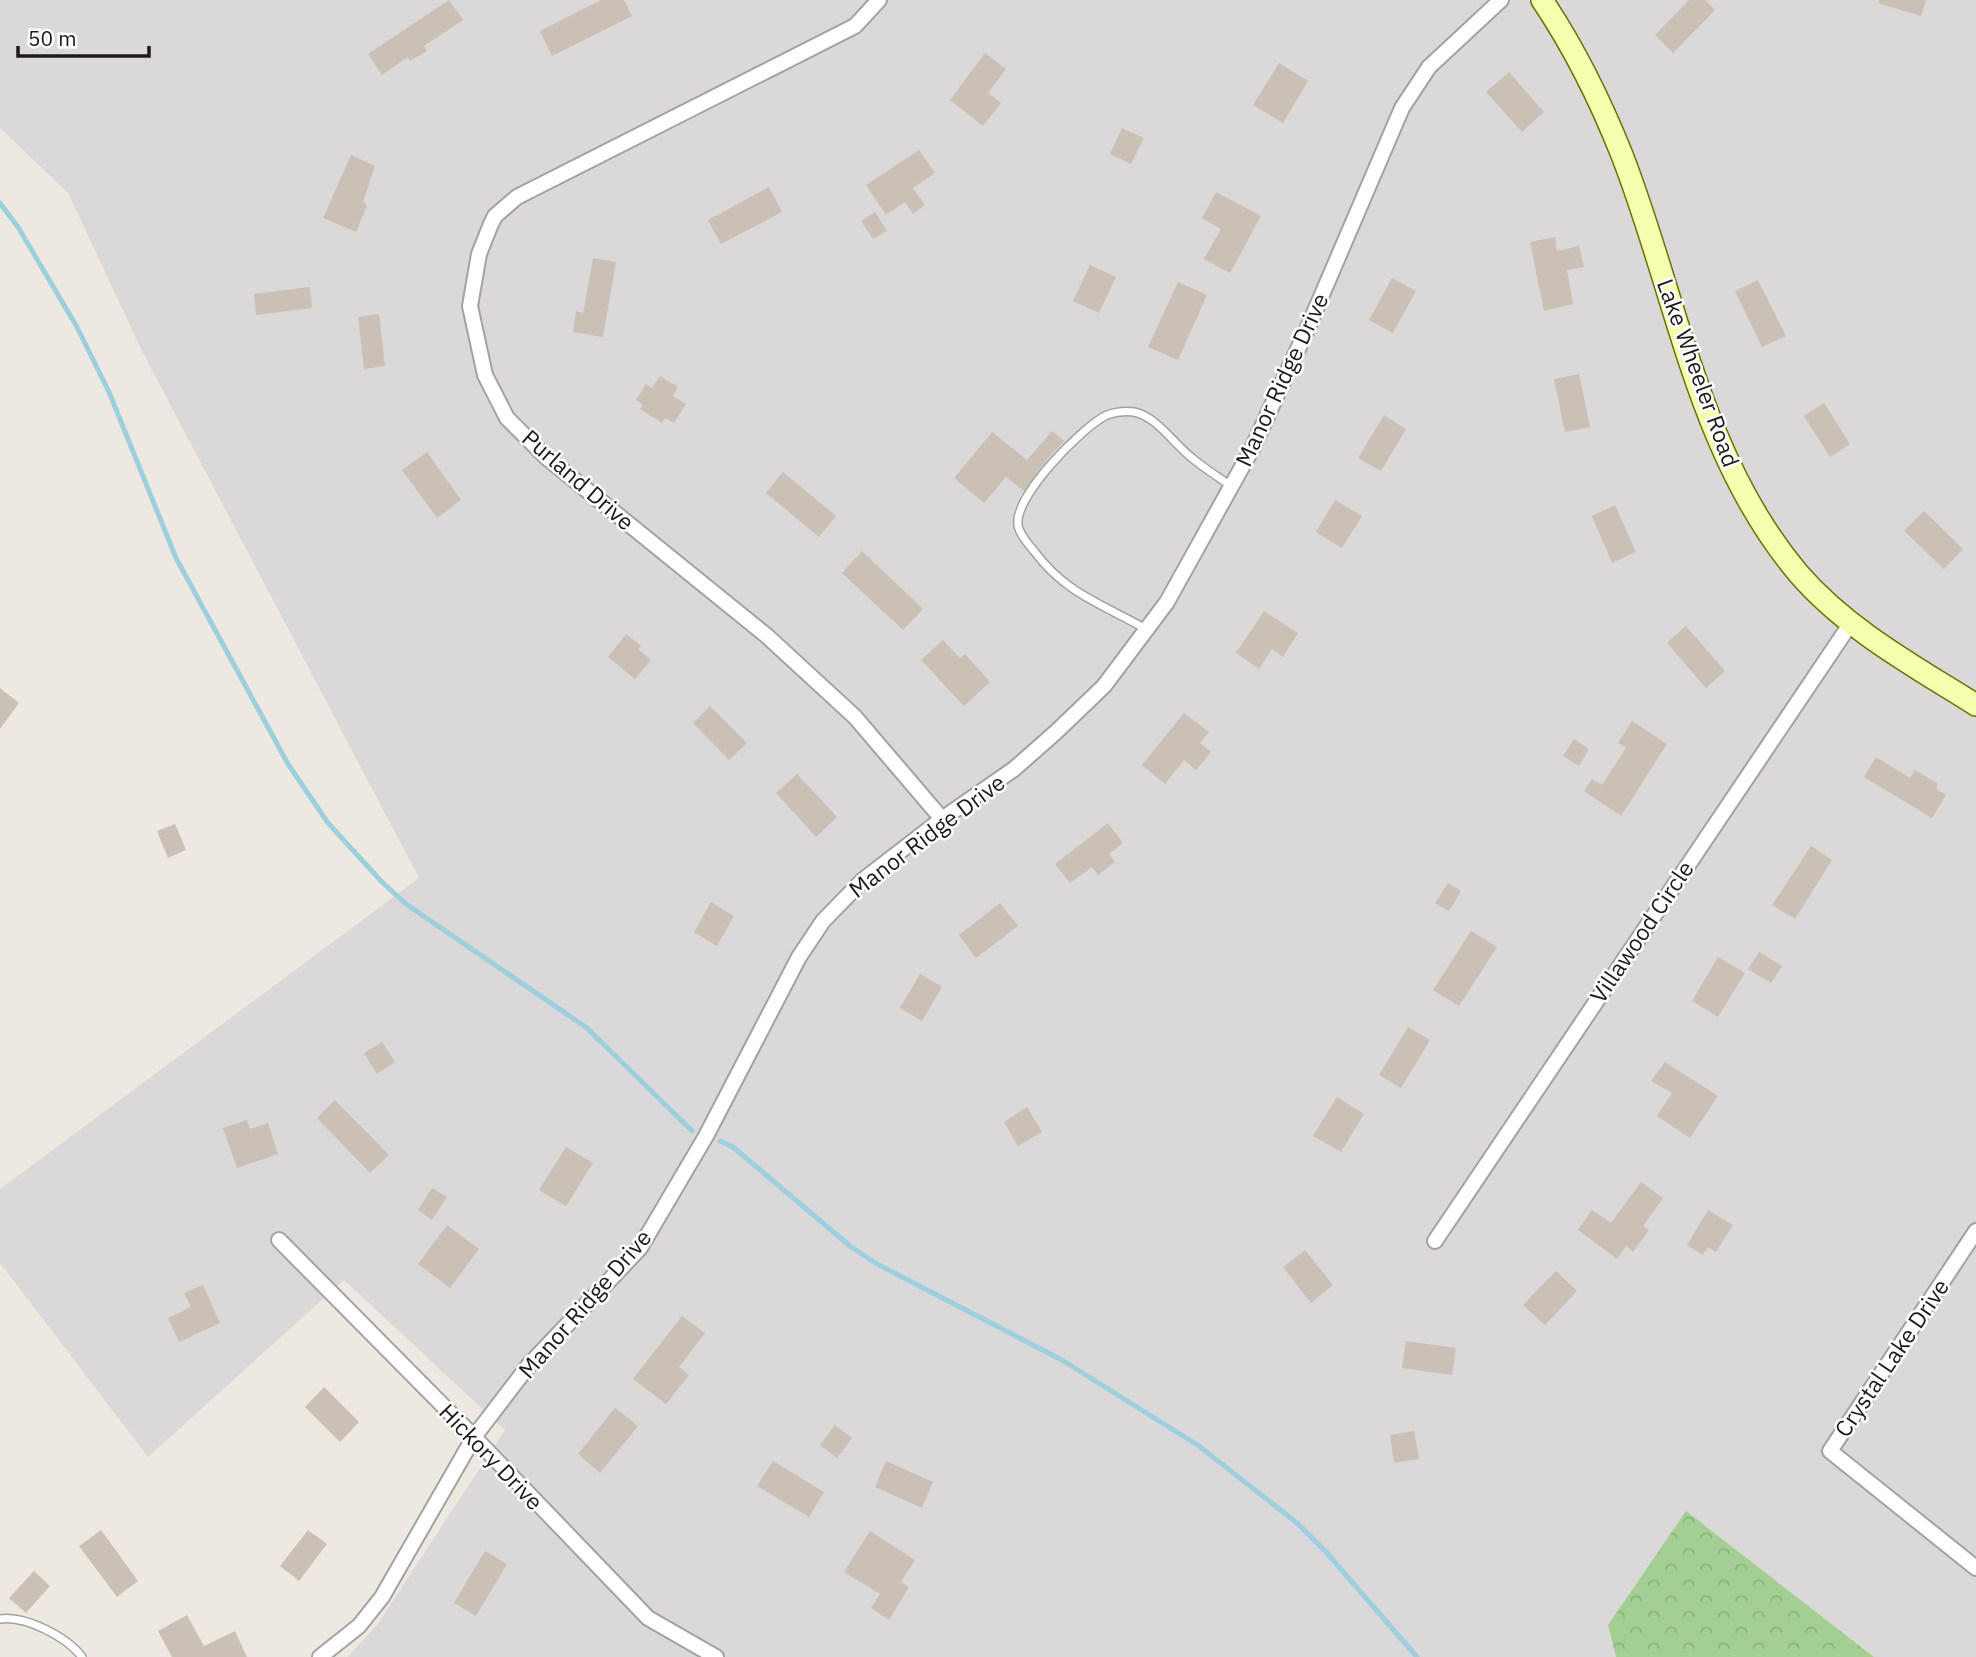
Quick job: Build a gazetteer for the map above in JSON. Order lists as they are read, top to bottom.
{
  "streets": {
    "street": [
      "Lake Wheeler Road",
      "Manor Ridge Drive",
      "Purland Drive",
      "Villawood Circle",
      "Crystal Lake Drive",
      "Hickory Drive"
    ]
  },
  "crossings": [
    ["Lake Wheeler Road", "Villawood Circle"],
    ["Manor Ridge Drive", "Purland Drive"],
    ["Manor Ridge Drive", "Hickory Drive"]
  ],
  "scale_bar": "50 m"
}
